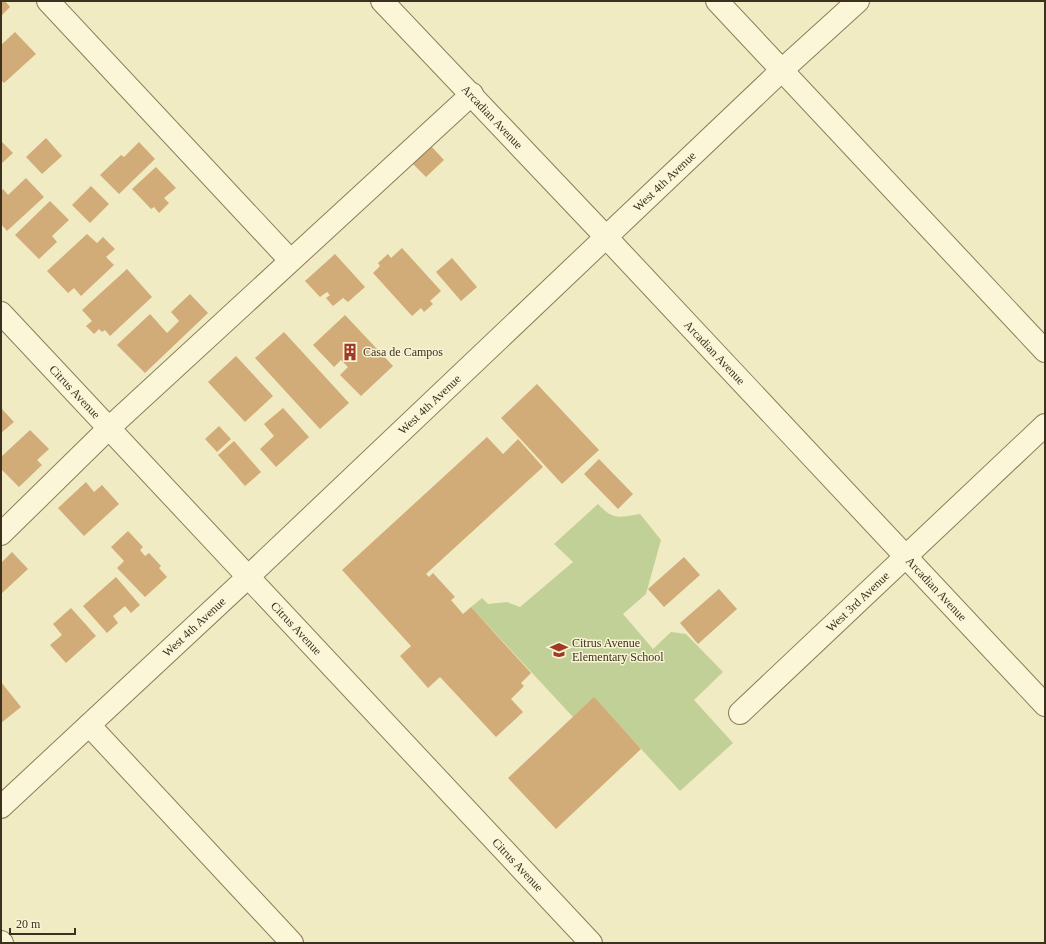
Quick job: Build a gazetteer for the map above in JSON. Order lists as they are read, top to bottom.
{
  "streets": {
    "street": [
      "Arcadian Avenue",
      "West 4th Avenue",
      "Citrus Avenue",
      "West 3rd Avenue"
    ]
  },
  "crossings": [
    ["Arcadian Avenue", "West 4th Avenue"],
    ["Arcadian Avenue", "West 3rd Avenue"],
    ["West 4th Avenue", "Citrus Avenue"]
  ],
  "places": {
    "building": ["Casa de Campos"],
    "school or university": ["Citrus Avenue Elementary School"]
  },
  "scale_bar": "20 m"
}
